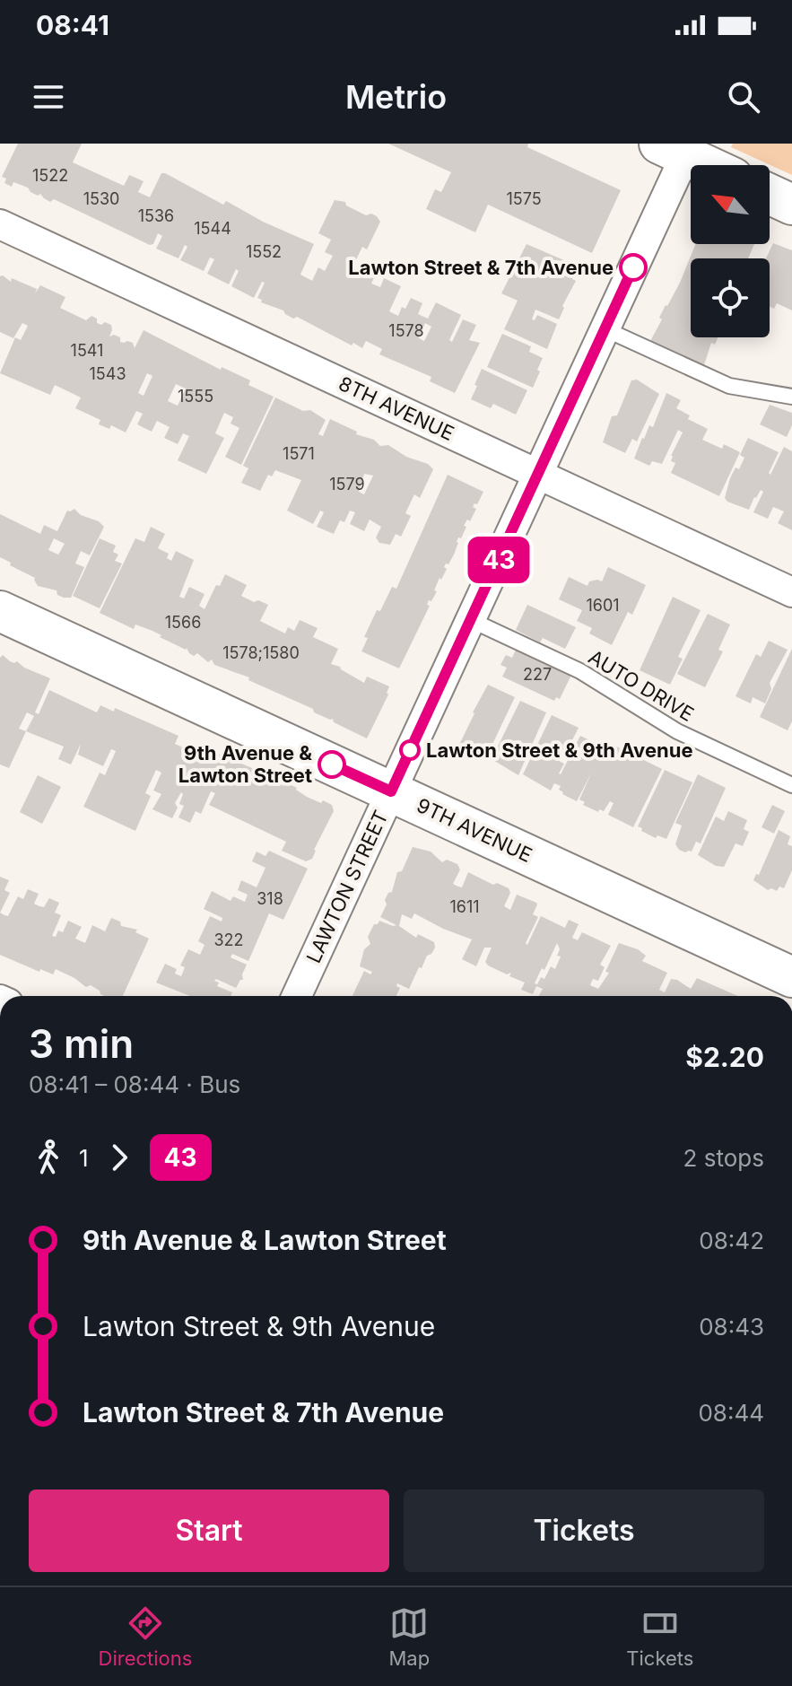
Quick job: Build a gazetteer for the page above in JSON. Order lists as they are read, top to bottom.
{
  "streets": {
    "street": ["8TH AVENUE", "9TH AVENUE", "LAWTON STREET"],
    "lane": ["AUTO DRIVE"]
  },
  "crossings": [
    ["8TH AVENUE", "LAWTON STREET"],
    ["AUTO DRIVE", "LAWTON STREET"],
    ["9TH AVENUE", "LAWTON STREET"]
  ],
  "places": ["Lawton Street & 7th Avenue", "Lawton Street & 9th Avenue", "9th Avenue & Lawton Street"],
  "lines": ["bus line 43"],
  "house_numbers": [
    "1522",
    "1530",
    "1575",
    "1536",
    "1544",
    "1552",
    "1578",
    "1541",
    "1543",
    "1555",
    "1571",
    "1579",
    "1601",
    "1566",
    "1578;1580",
    "227",
    "318",
    "1611",
    "322"
  ],
  "north": "top left",
  "page": {
    "status": "08:41",
    "header": "Metrio",
    "on_map": "43",
    "heading": ["3 min", "08:41 – 08:44 · Bus", "$2.20"],
    "legs": ["1", "43", "2 stops"],
    "list": [
      {
        "name": "9th Avenue & Lawton Street",
        "value": "08:42"
      },
      {
        "name": "Lawton Street & 9th Avenue",
        "value": "08:43"
      },
      {
        "name": "Lawton Street & 7th Avenue",
        "value": "08:44"
      }
    ],
    "buttons": ["Start", "Tickets"],
    "tabs": ["Directions", "Map", "Tickets"]
  }
}
